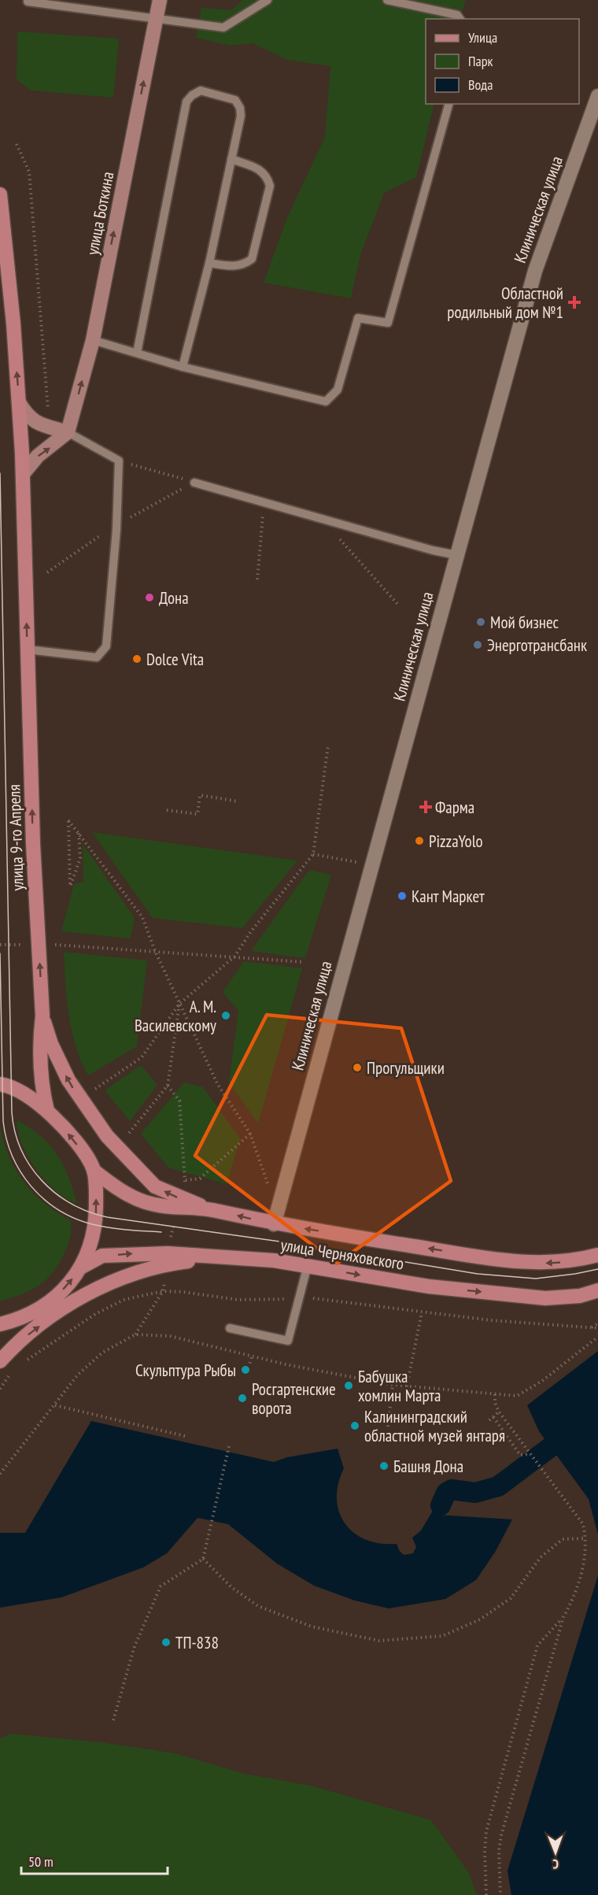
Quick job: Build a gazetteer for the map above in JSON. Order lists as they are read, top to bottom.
{
  "streets": {
    "main road": ["улица 9-го Апреля", "улица Черняховского"],
    "street": ["Клиническая улица", "улица Боткина"]
  },
  "crossings": [
    ["Клиническая улица", "улица Черняховского"]
  ],
  "one_way": ["улица Боткина", "улица 9-го Апреля"],
  "places": {
    "health": ["Областной родильный дом №1", "Фарма"],
    "other": [
      "Дона",
      "Мой бизнес",
      "Энерготрансбанк",
      "Dolce Vita",
      "PizzaYolo",
      "Кант Маркет",
      "А. М. Василевскому",
      "Прогульщики",
      "Скульптура Рыбы",
      "Бабушка хомлин Марта",
      "Росгартенские ворота",
      "Калининградский областной музей янтаря",
      "Башня Дона",
      "ТП-838"
    ]
  },
  "legend": ["Улица", "Парк", "Вода"],
  "scale_bar": "50 m",
  "north": "bottom"
}
